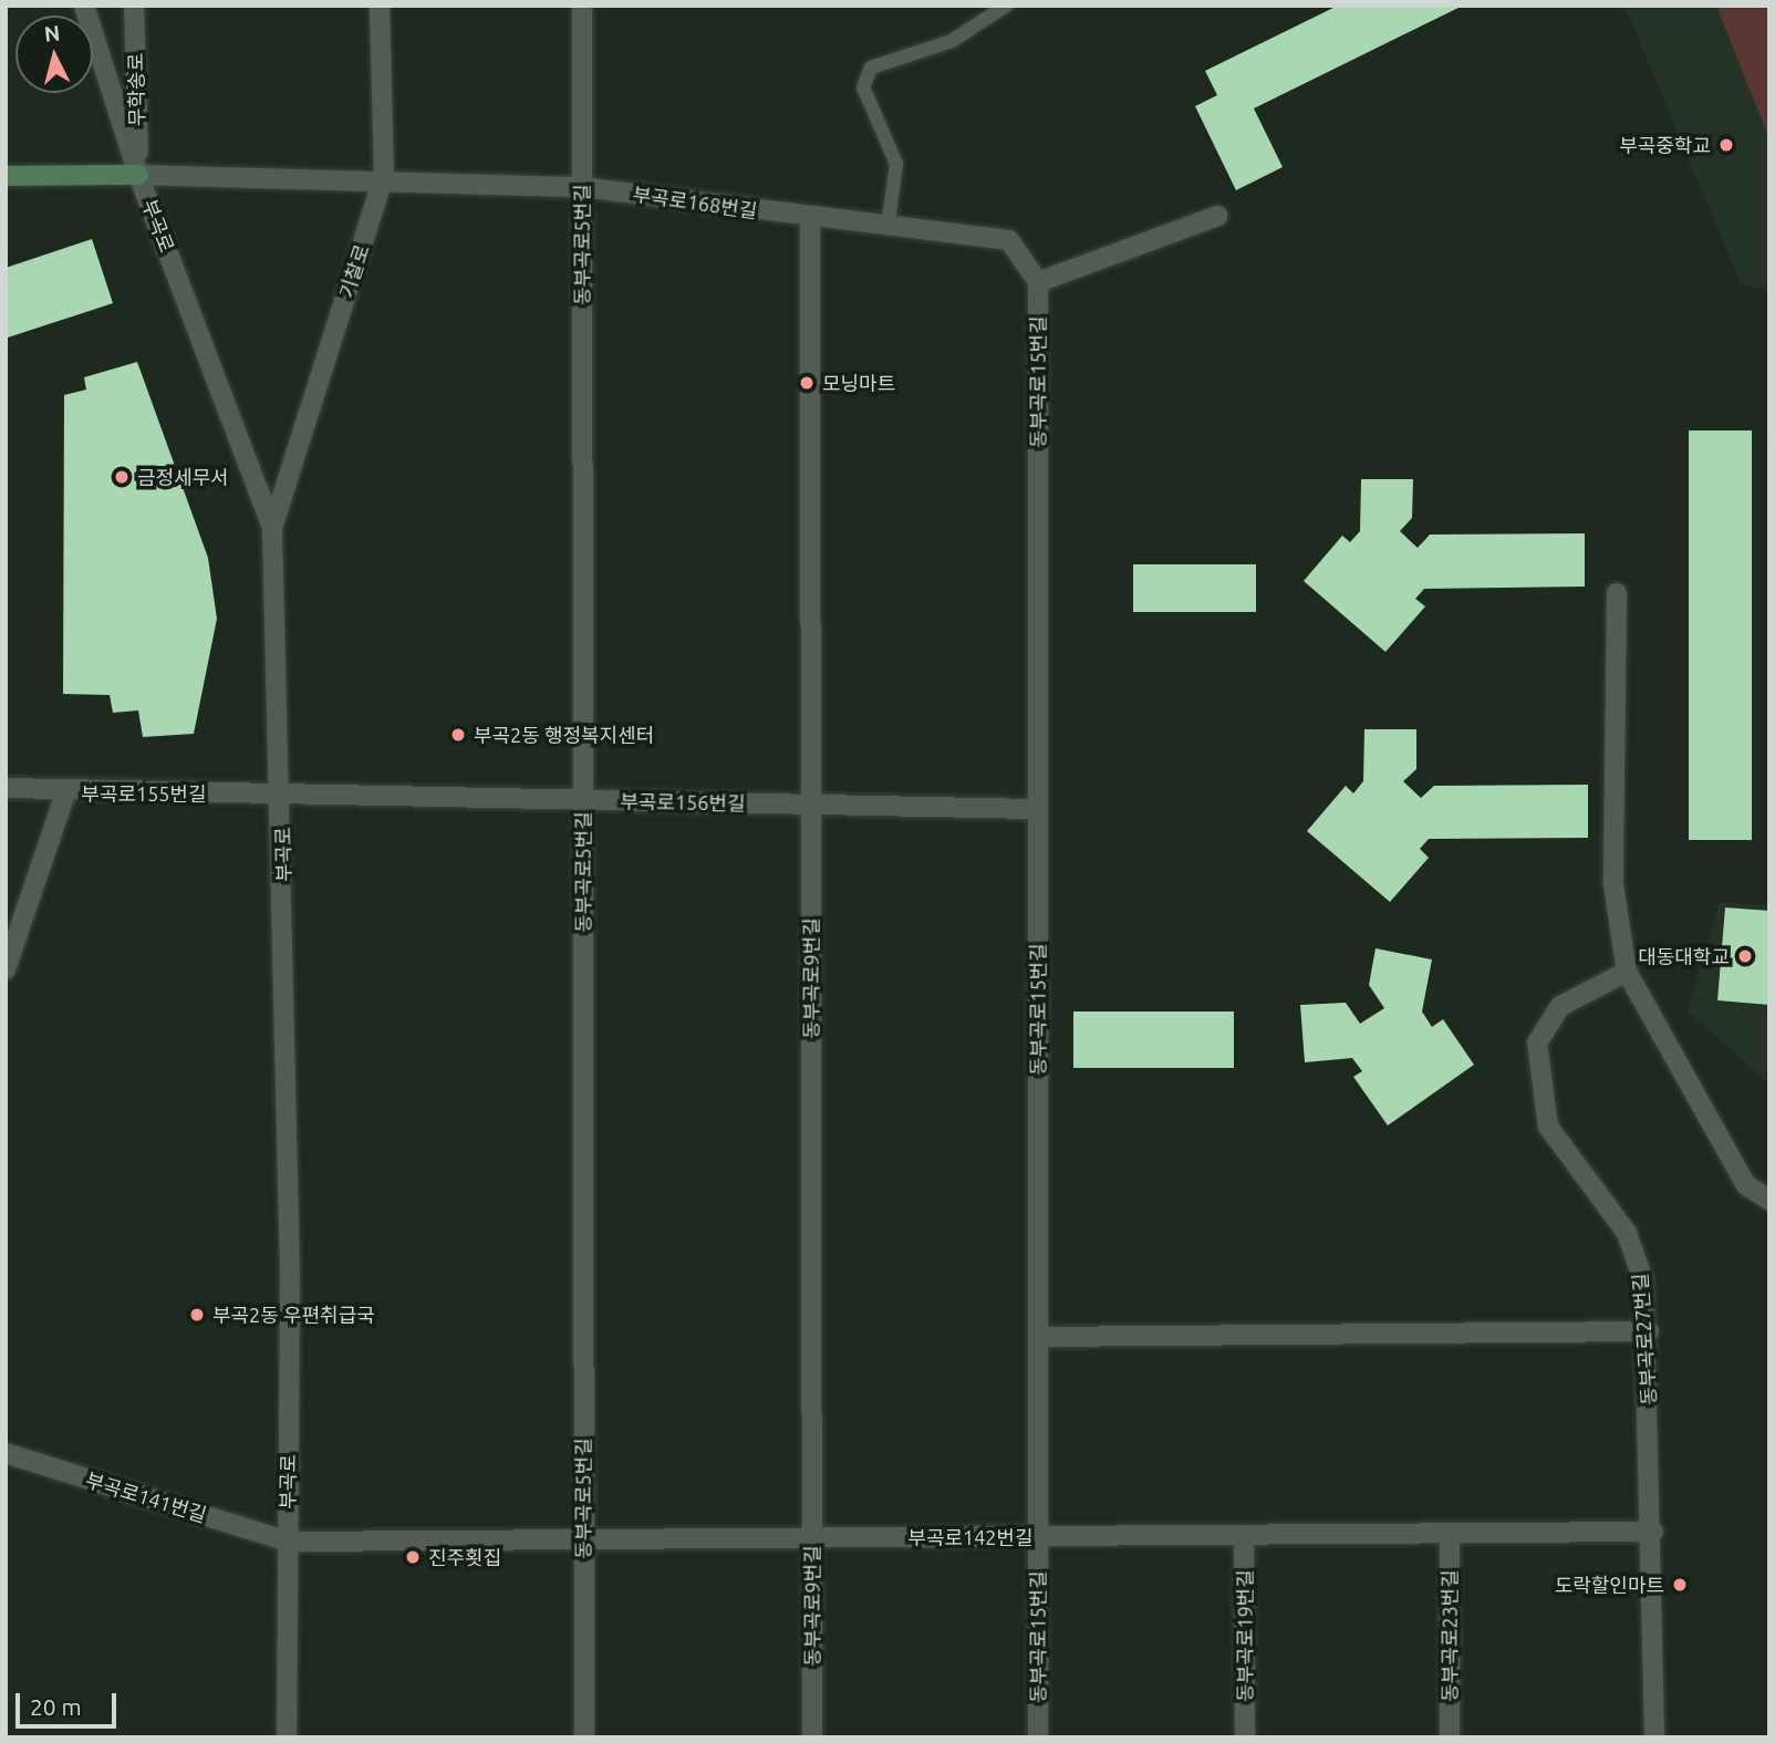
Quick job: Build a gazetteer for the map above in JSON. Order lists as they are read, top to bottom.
{
  "streets": {
    "street": [
      "무학송로",
      "부곡로168번길",
      "부곡로",
      "동부곡로5번길",
      "기찰로",
      "동부곡로15번길",
      "부곡로155번길",
      "부곡로156번길",
      "동부곡로9번길",
      "동부곡로27번길",
      "부곡로141번길",
      "부곡로142번길",
      "동부곡로19번길",
      "동부곡로23번길"
    ]
  },
  "crossings": [
    ["무학송로", "부곡로168번길"],
    ["무학송로", "부곡로"],
    ["부곡로168번길", "부곡로"],
    ["부곡로168번길", "동부곡로5번길"],
    ["부곡로168번길", "기찰로"],
    ["부곡로168번길", "동부곡로15번길"],
    ["부곡로168번길", "동부곡로9번길"],
    ["부곡로", "기찰로"],
    ["부곡로", "부곡로155번길"],
    ["부곡로", "부곡로156번길"],
    ["부곡로", "부곡로141번길"],
    ["부곡로", "부곡로142번길"],
    ["동부곡로5번길", "부곡로156번길"],
    ["동부곡로5번길", "부곡로142번길"],
    ["동부곡로15번길", "부곡로156번길"],
    ["동부곡로15번길", "부곡로142번길"],
    ["부곡로155번길", "부곡로156번길"],
    ["부곡로156번길", "동부곡로9번길"],
    ["동부곡로9번길", "부곡로142번길"],
    ["동부곡로27번길", "부곡로142번길"],
    ["부곡로141번길", "부곡로142번길"],
    ["부곡로142번길", "동부곡로19번길"],
    ["부곡로142번길", "동부곡로23번길"]
  ],
  "places": [
    "부곡중학교",
    "모닝마트",
    "금정세무서",
    "부곡2동 행정복지센터",
    "대동대학교",
    "부곡2동 우편취급국",
    "진주횟집",
    "도락할인마트"
  ],
  "scale_bar": "20 m",
  "north": "top"
}
